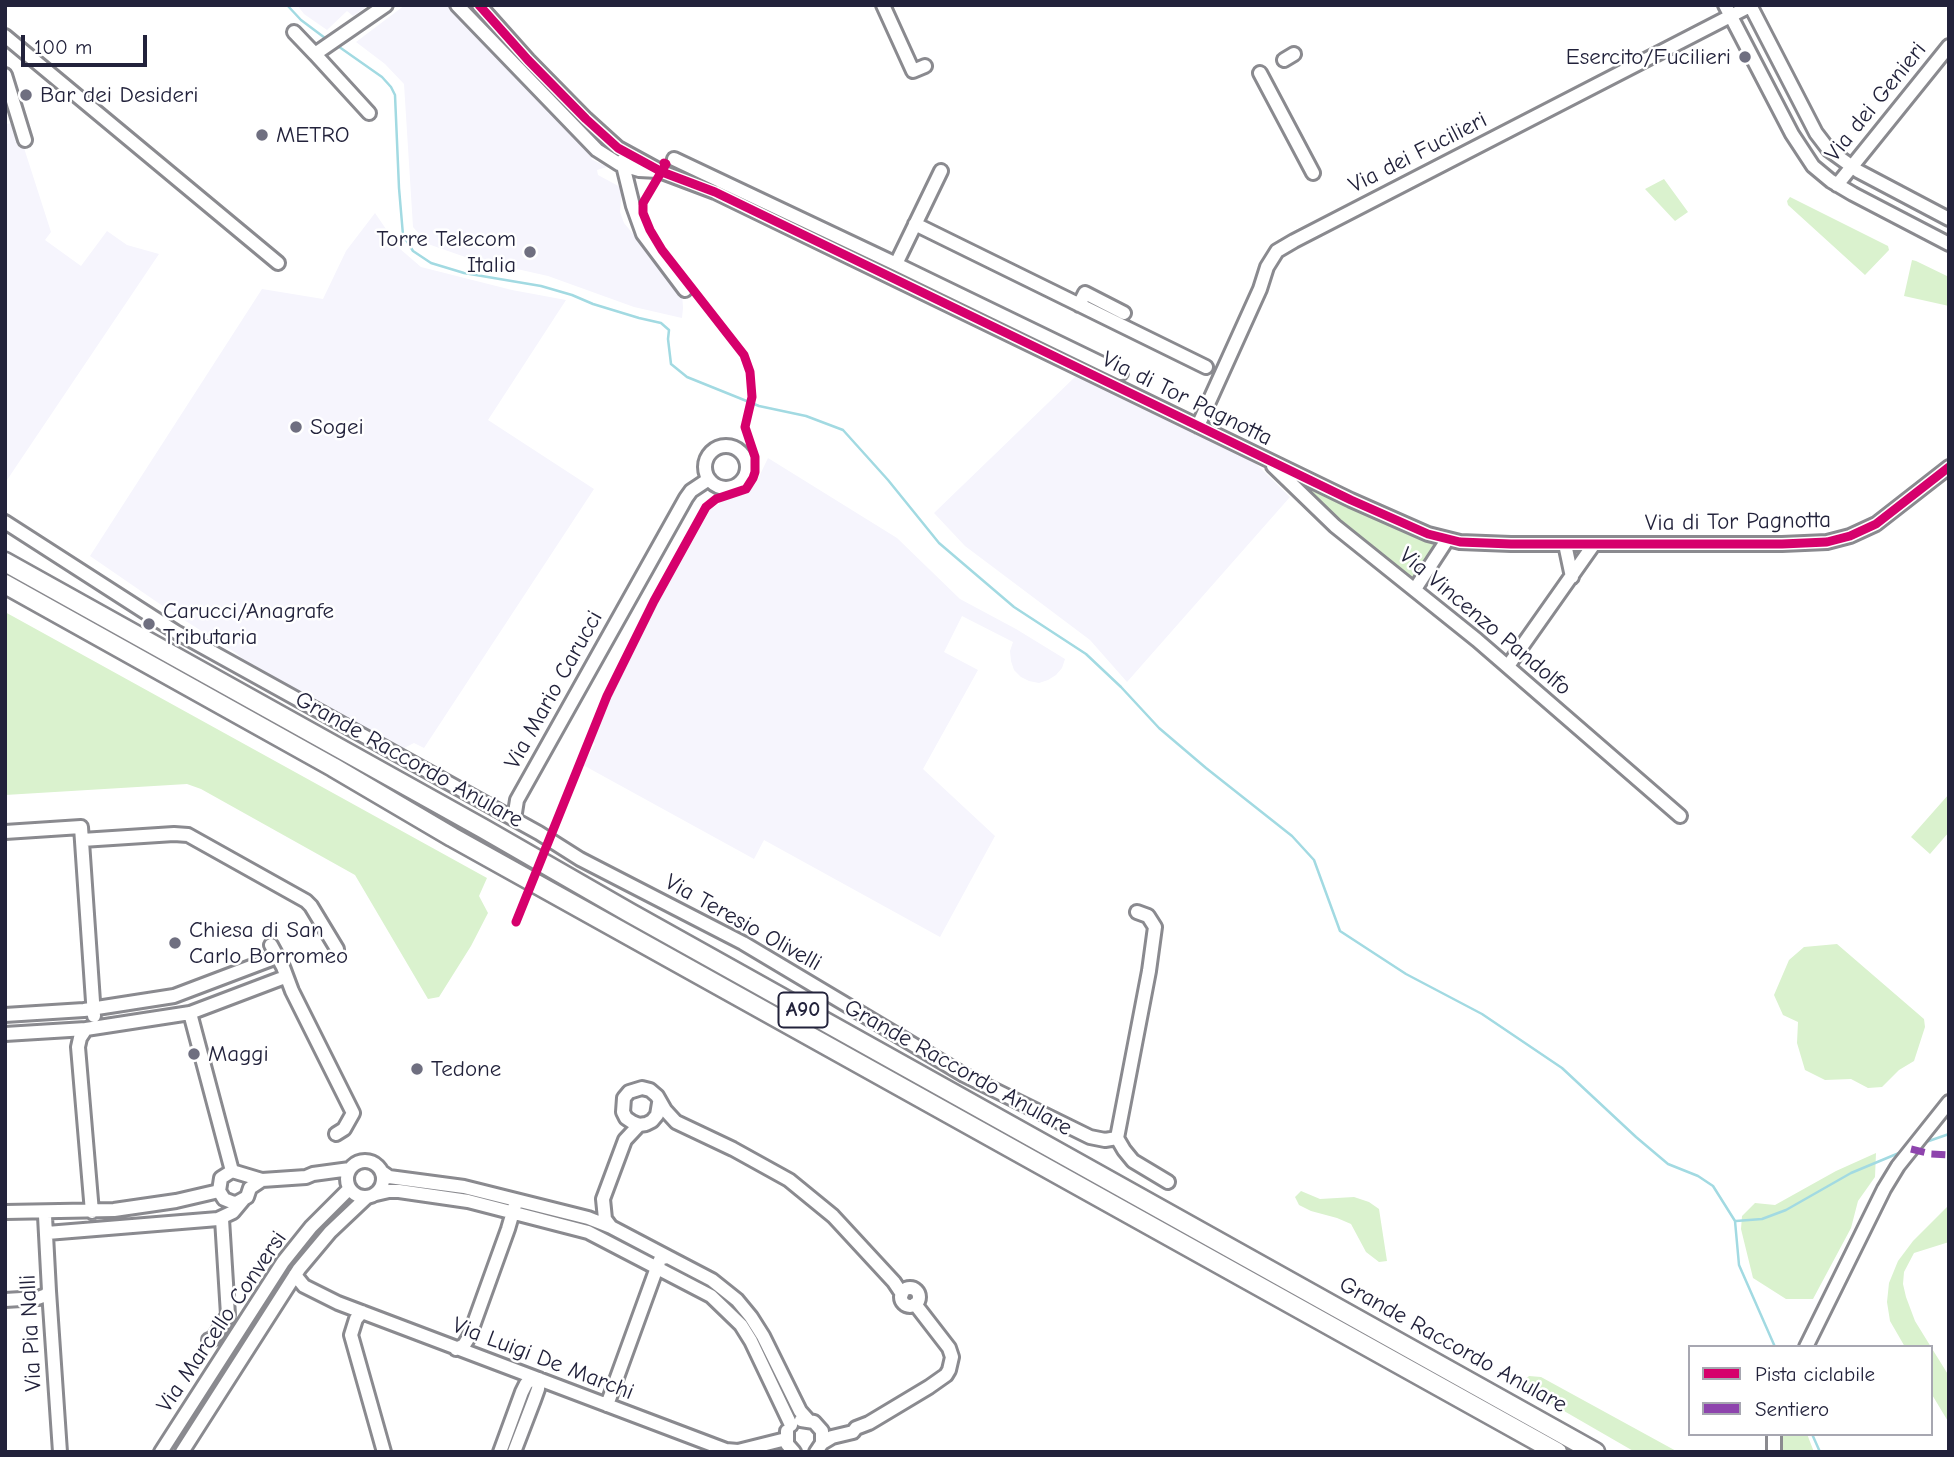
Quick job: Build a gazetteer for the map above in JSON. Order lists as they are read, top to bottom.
{
  "streets": {
    "highway": ["Grande Raccordo Anulare", "A90"],
    "street": [
      "Via dei Genieri",
      "Via dei Fucilieri",
      "Via di Tor Pagnotta",
      "Via Vincenzo Pandolfo",
      "Via Mario Carucci",
      "Via Teresio Olivelli",
      "Via Marcello Conversi",
      "Via Pia Nalli",
      "Via Luigi De Marchi"
    ]
  },
  "crossings": [
    ["Via dei Fucilieri", "Via di Tor Pagnotta"],
    ["Via di Tor Pagnotta", "Via Vincenzo Pandolfo"],
    ["Via Mario Carucci", "Via Teresio Olivelli"],
    ["Via Marcello Conversi", "Via Luigi De Marchi"]
  ],
  "places": [
    "Esercito/Fucilieri",
    "Bar dei Desideri",
    "METRO",
    "Torre Telecom Italia",
    "Sogei",
    "Carucci/Anagrafe Tributaria",
    "Chiesa di San Carlo Borromeo",
    "Maggi",
    "Tedone"
  ],
  "legend": ["Pista ciclabile", "Sentiero"],
  "scale_bar": "100 m"
}
